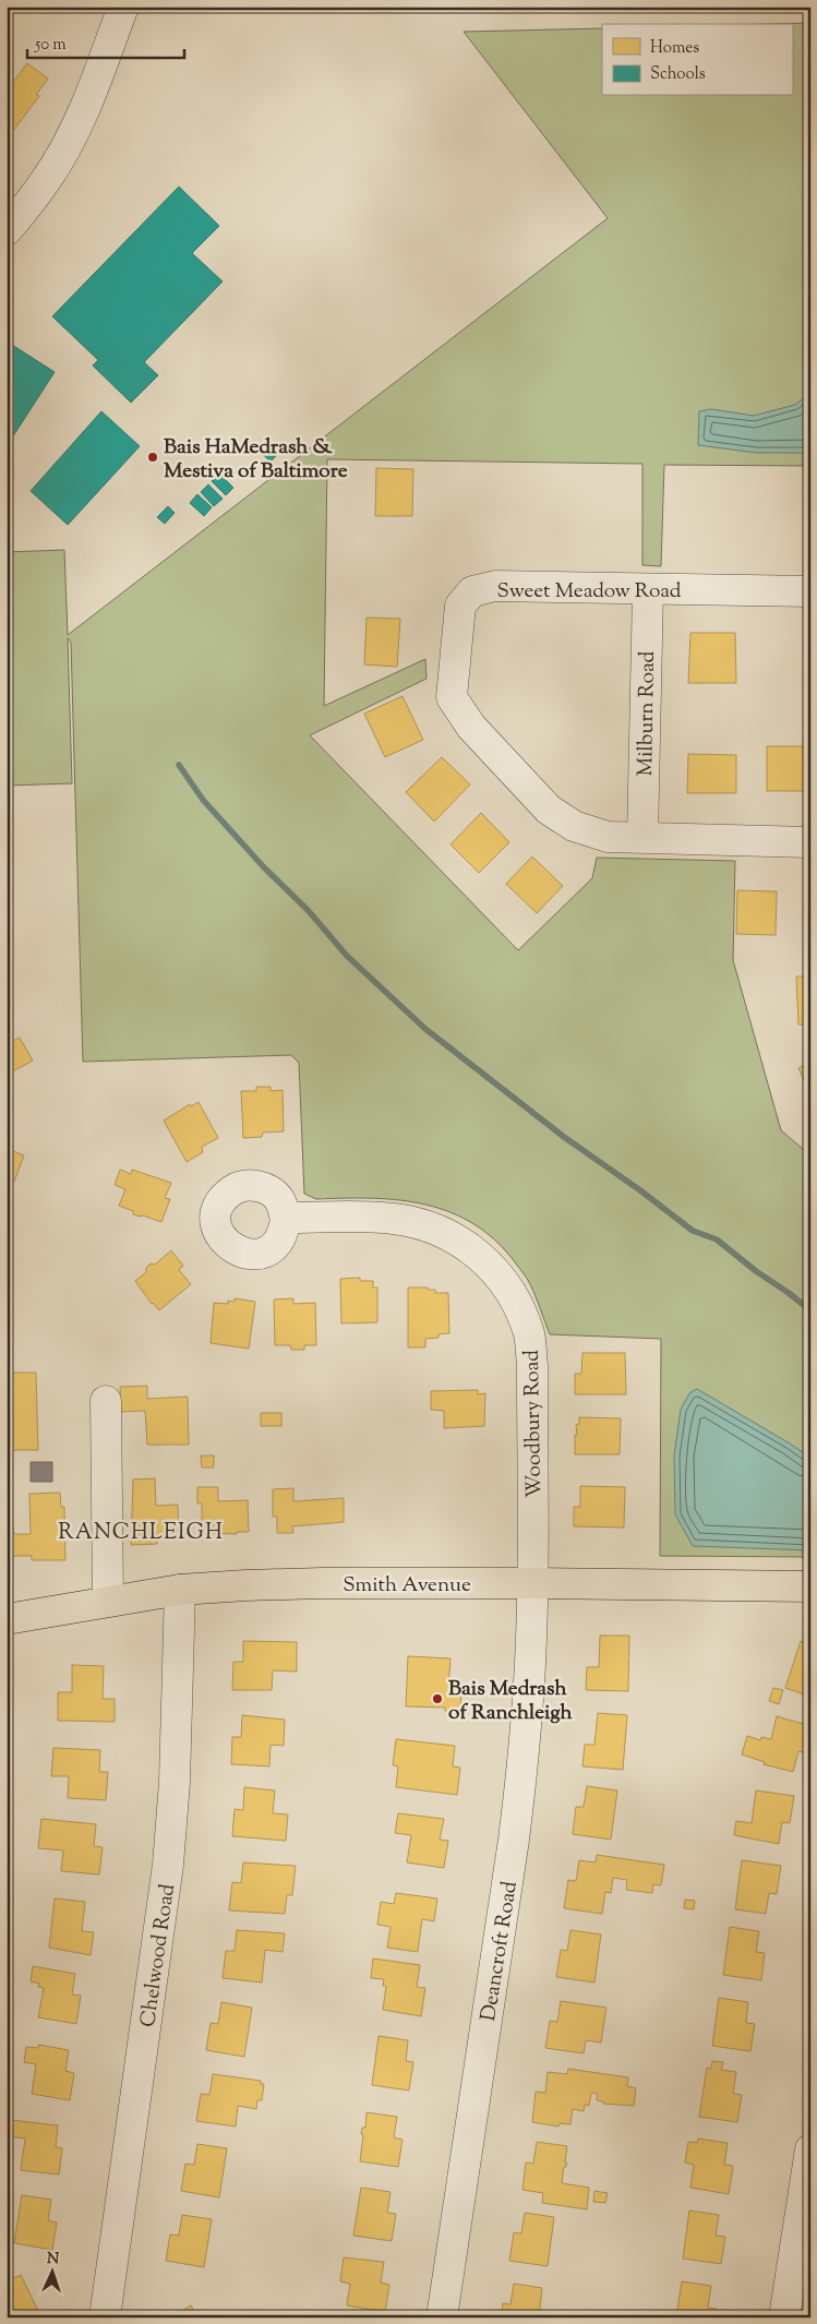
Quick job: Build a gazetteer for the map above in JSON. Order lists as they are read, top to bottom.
{
  "streets": {
    "main road": ["Smith Avenue"],
    "street": [
      "Sweet Meadow Road",
      "Milburn Road",
      "Woodbury Road",
      "Deancroft Road",
      "Chelwood Road"
    ]
  },
  "crossings": [
    ["Sweet Meadow Road", "Milburn Road"],
    ["Woodbury Road", "Smith Avenue"],
    ["Woodbury Road", "Deancroft Road"],
    ["Smith Avenue", "Deancroft Road"],
    ["Smith Avenue", "Chelwood Road"]
  ],
  "districts": ["RANCHLEIGH"],
  "places": ["Bais HaMedrash & Mestiva of Baltimore", "Bais Medrash of Ranchleigh"],
  "legend": ["Homes", "Schools"],
  "scale_bar": "50 m",
  "north": "top"
}
